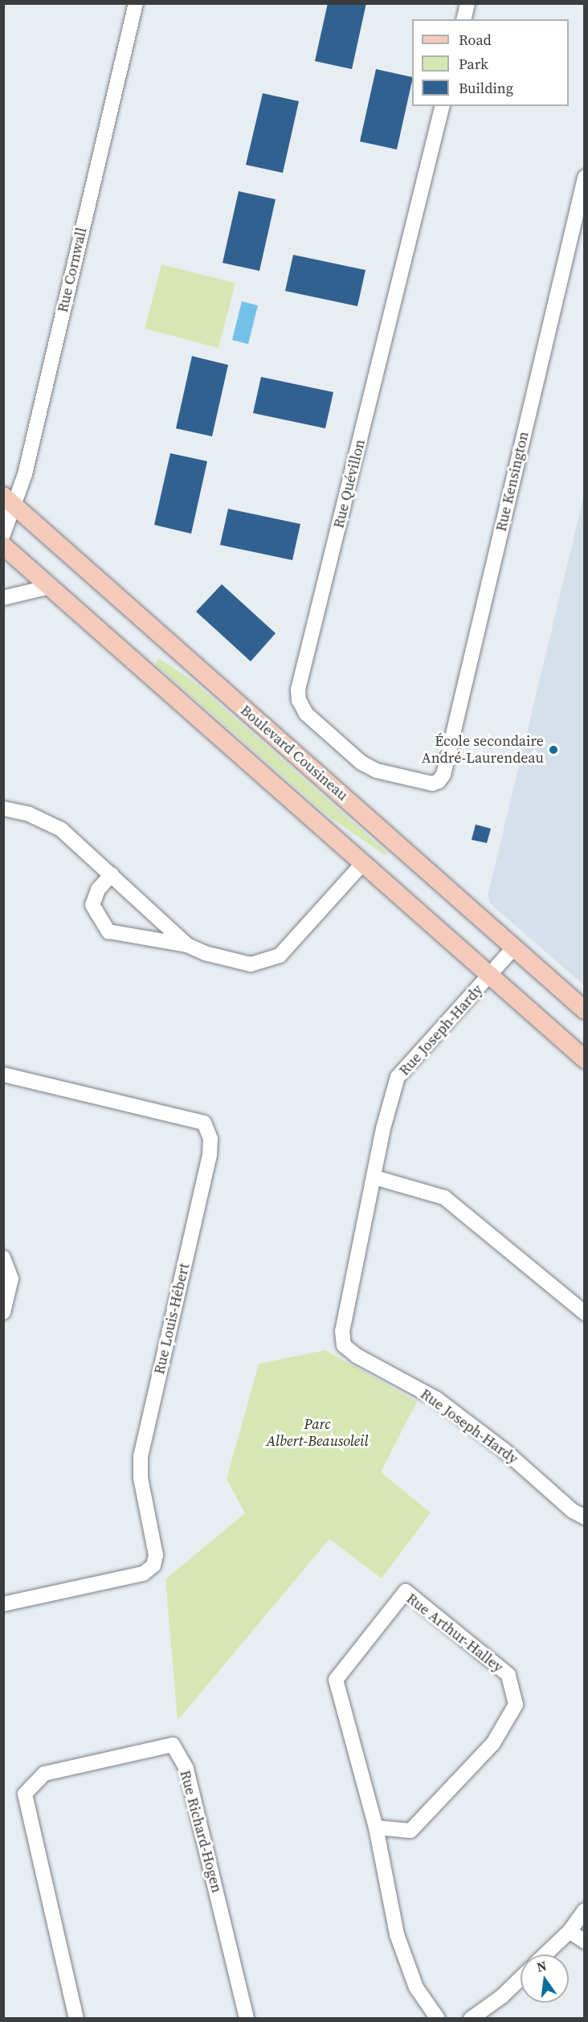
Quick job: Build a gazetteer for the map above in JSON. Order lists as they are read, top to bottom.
{
  "streets": {
    "main road": ["Boulevard Cousineau"],
    "street": [
      "Rue Cornwall",
      "Rue Kensington",
      "Rue Quévillon",
      "Rue Joseph-Hardy",
      "Rue Louis-Hébert",
      "Rue Arthur-Halley",
      "Rue Richard-Hogen"
    ]
  },
  "crossings": [
    ["Rue Cornwall", "Boulevard Cousineau"],
    ["Rue Kensington", "Rue Quévillon"],
    ["Boulevard Cousineau", "Rue Joseph-Hardy"]
  ],
  "parks": ["Parc Albert-Beausoleil"],
  "places": ["École secondaire André-Laurendeau"],
  "legend": ["Road", "Park", "Building"],
  "north": "top"
}
